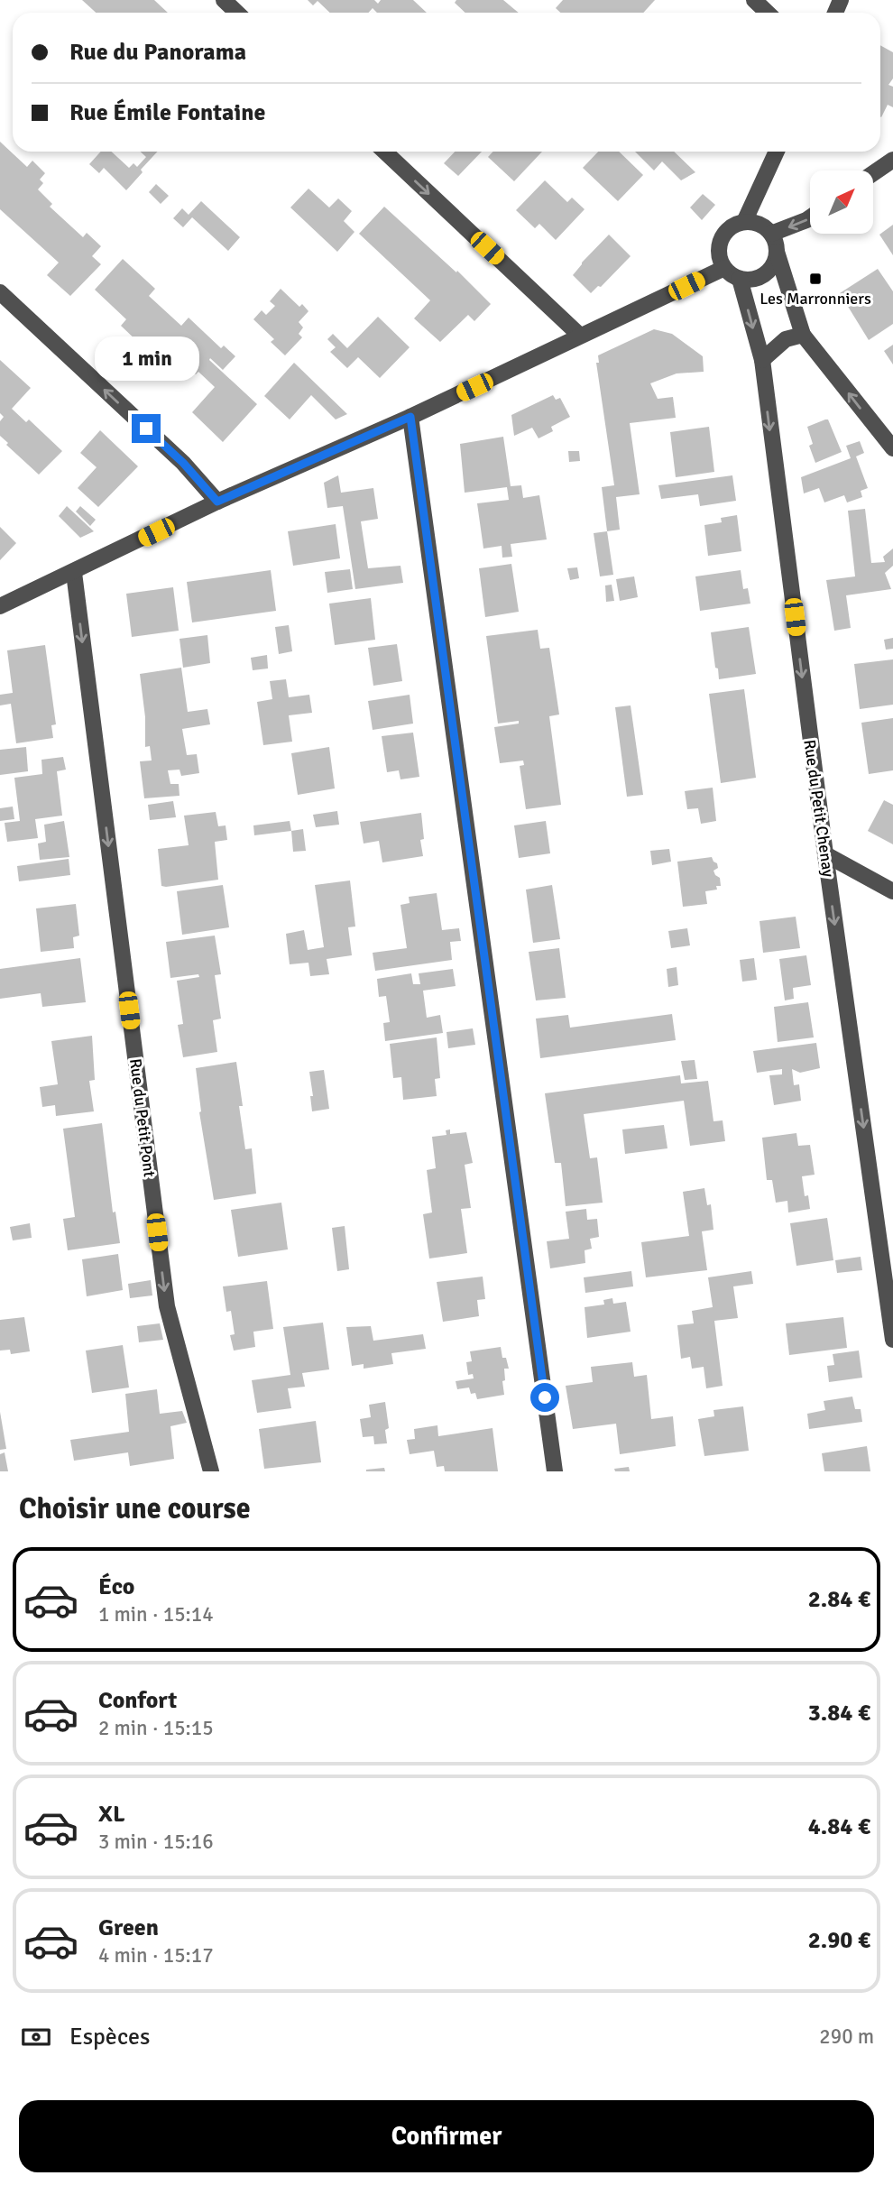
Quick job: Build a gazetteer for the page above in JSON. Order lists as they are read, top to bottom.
{
  "streets": {
    "street": ["Rue du Petit Chenay", "Rue du Petit Pont"]
  },
  "one_way": ["Rue du Petit Chenay", "Rue du Petit Pont"],
  "places": {
    "transit": ["Les Marronniers"]
  },
  "north": "top right",
  "page": {
    "banner": ["Rue du Panorama", "Rue Émile Fontaine"],
    "bubble": "1 min",
    "heading": "Choisir une course",
    "list": [
      {
        "name": "Éco",
        "note": "1 min · 15:14",
        "value": "2.84 €"
      },
      {
        "name": "Confort",
        "note": "2 min · 15:15",
        "value": "3.84 €"
      },
      {
        "name": "XL",
        "note": "3 min · 15:16",
        "value": "4.84 €"
      },
      {
        "name": "Green",
        "note": "4 min · 15:17",
        "value": "2.90 €"
      }
    ],
    "pay": ["Espèces", "290 m"],
    "buttons": "Confirmer"
  }
}
